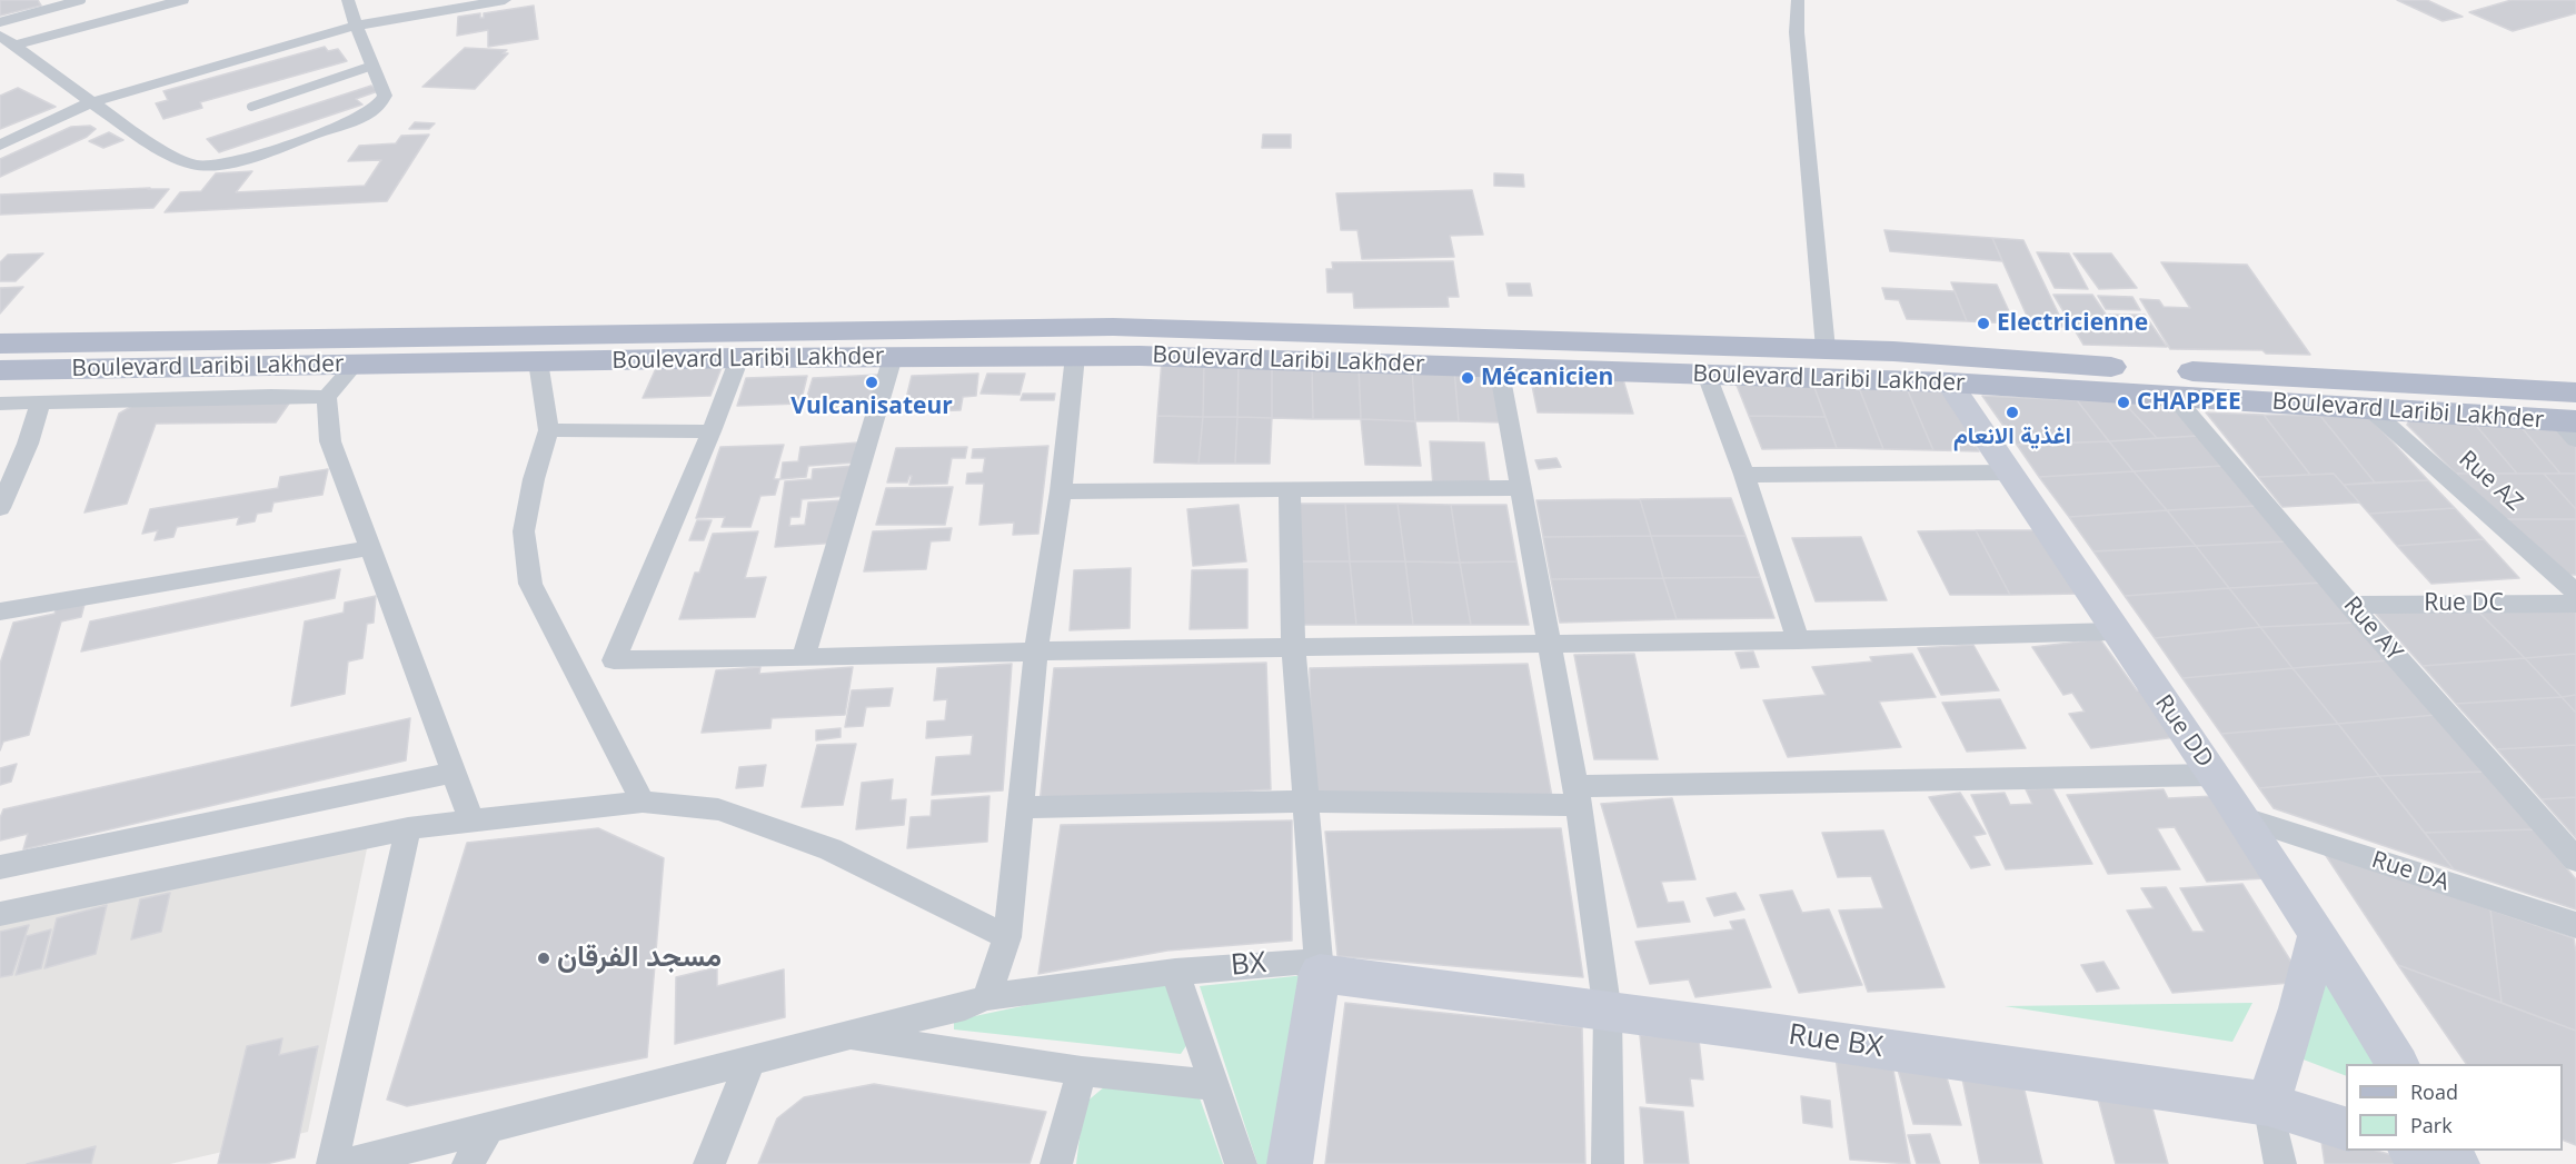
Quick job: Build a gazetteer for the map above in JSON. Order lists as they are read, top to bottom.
{
  "streets": {
    "main road": ["Boulevard Laribi Lakhder"],
    "street": [
      "Rue AZ",
      "Rue DC",
      "Rue AY",
      "Rue DD",
      "Rue DA",
      "BX",
      "Rue BX"
    ]
  },
  "crossings": [
    ["Boulevard Laribi Lakhder", "Rue AZ"],
    ["Boulevard Laribi Lakhder", "Rue AY"],
    ["Boulevard Laribi Lakhder", "Rue DD"],
    ["Rue DC", "Rue AY"],
    ["Rue DD", "Rue DA"],
    ["BX", "Rue BX"]
  ],
  "places": [
    "Electricienne",
    "Mécanicien",
    "Vulcanisateur",
    "CHAPPEE",
    "اغذية الانعام",
    "مسجد الفرقان"
  ],
  "legend": ["Road", "Park"]
}
